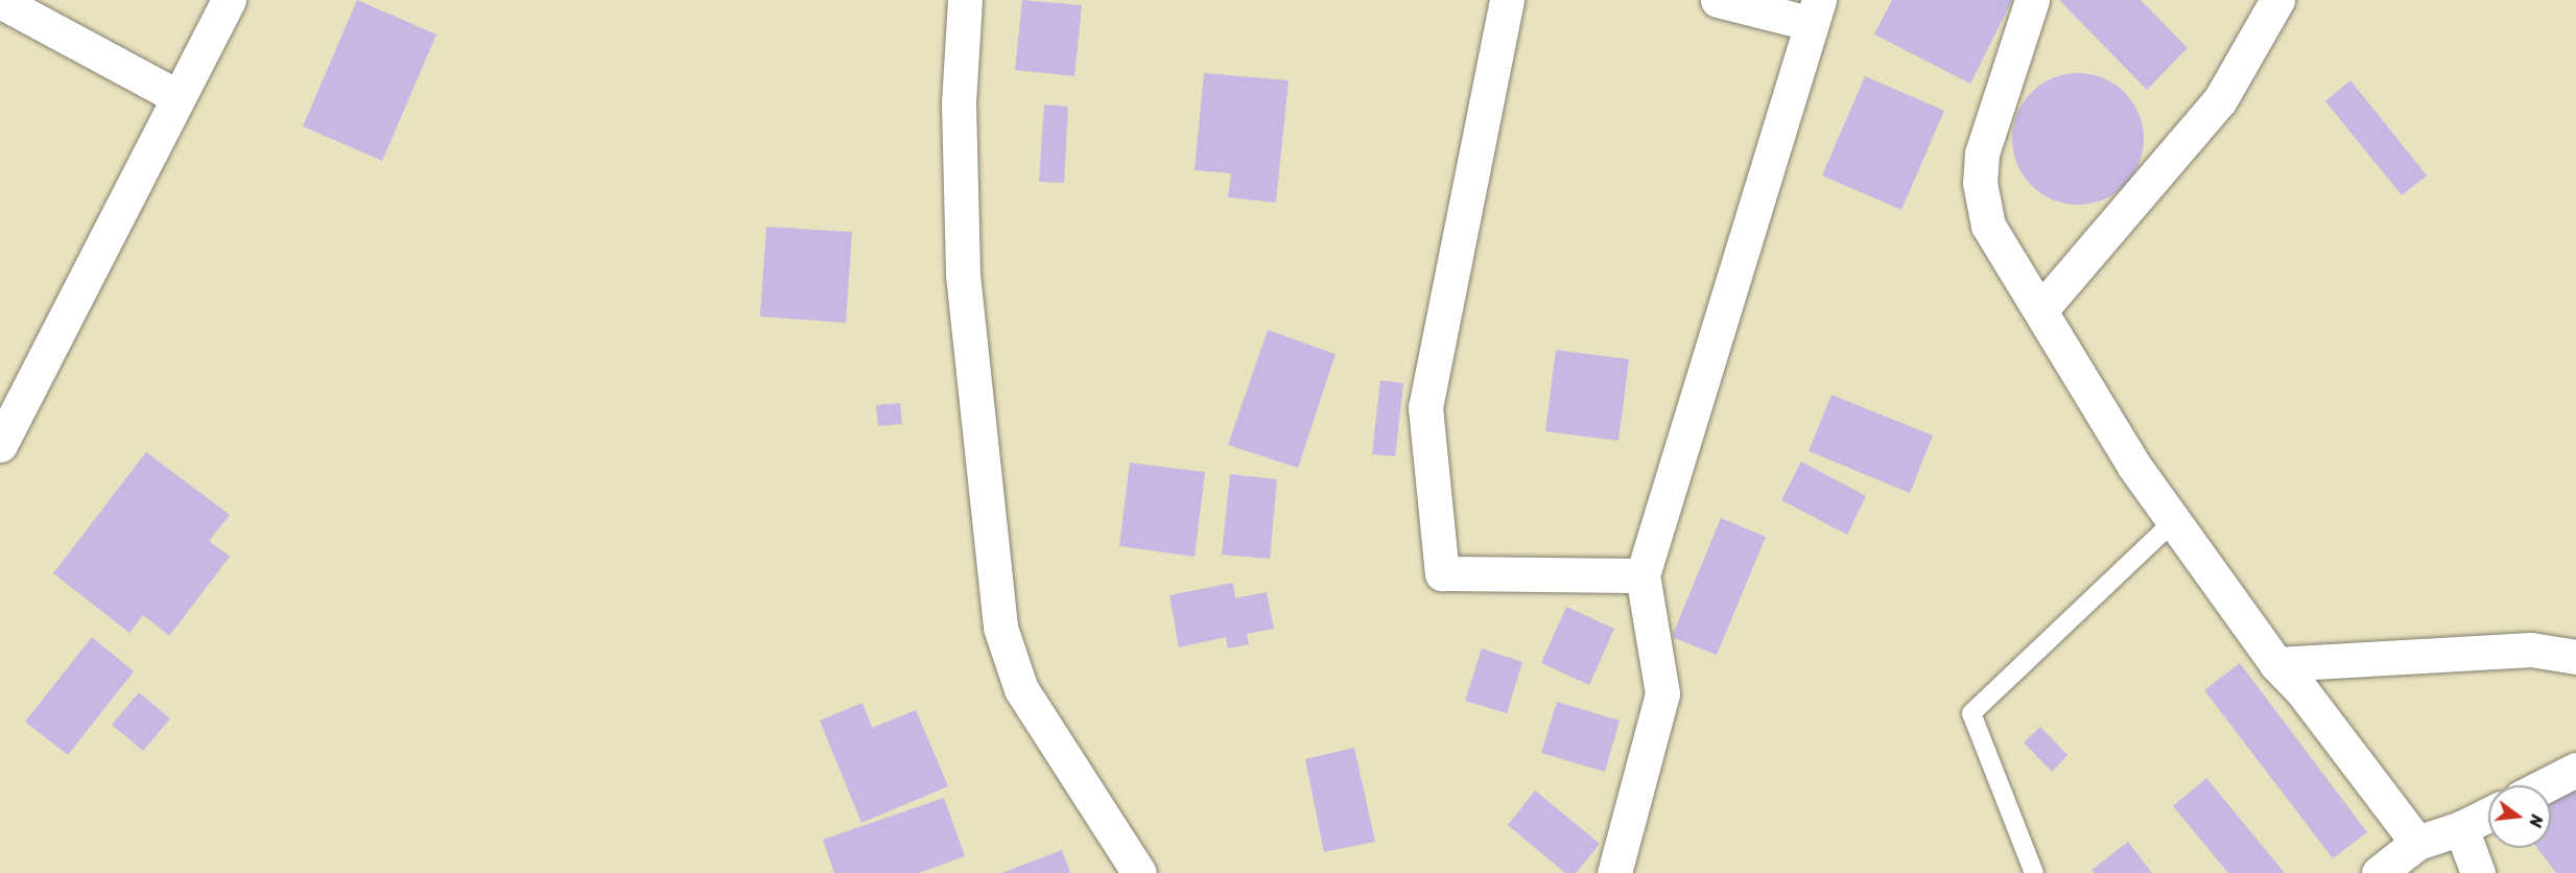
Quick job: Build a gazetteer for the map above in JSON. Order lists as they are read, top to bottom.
{
  "north": "right"
}
